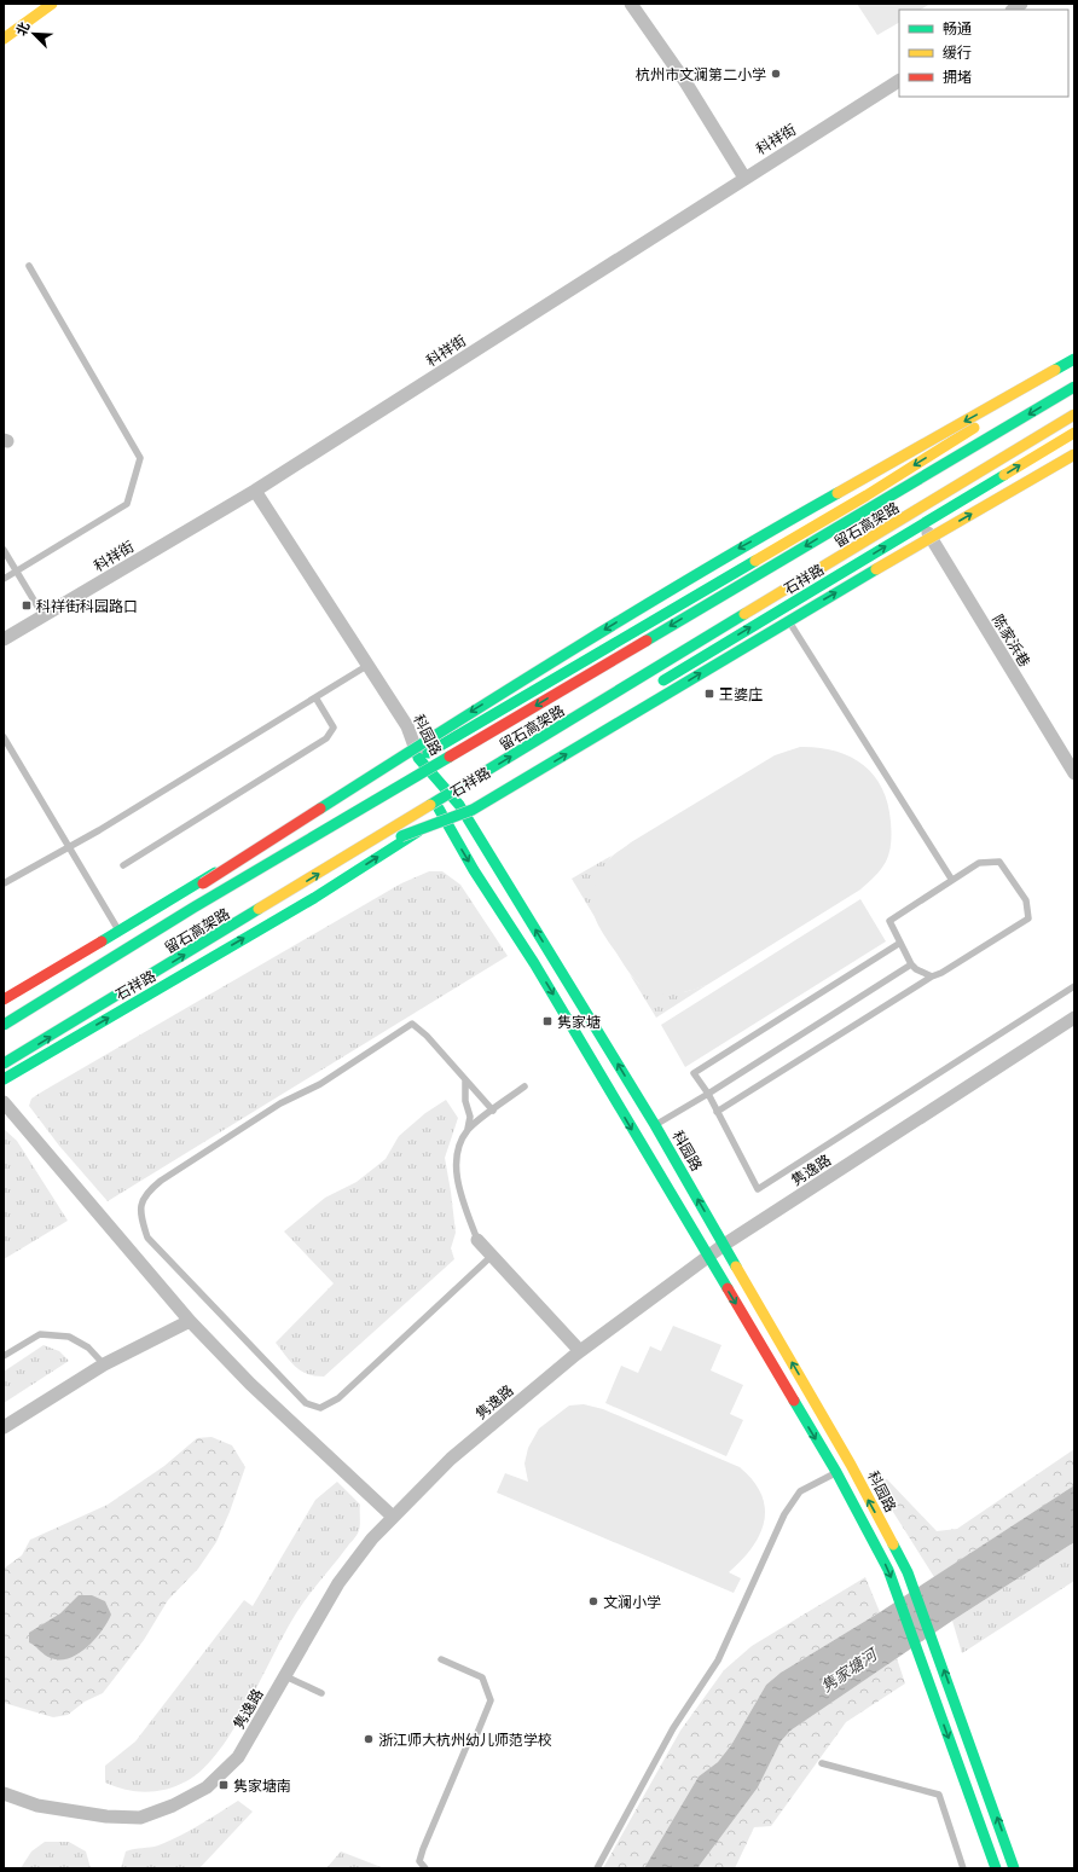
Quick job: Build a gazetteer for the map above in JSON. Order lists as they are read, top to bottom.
{
  "streets": {
    "main road": ["留石高架路", "石祥路", "科园路"],
    "street": ["科祥街", "陈家浜巷", "隽逸路"]
  },
  "crossings": [
    ["科祥街", "科园路"],
    ["石祥路", "陈家浜巷"],
    ["石祥路", "科园路"],
    ["科园路", "隽逸路"]
  ],
  "one_way": ["科园路"],
  "water": ["隽家塘河"],
  "places": {
    "other": ["杭州市文澜第二小学", "文澜小学", "浙江师大杭州幼儿师范学校"],
    "transit": [
      "科祥街科园路口",
      "王婆庄",
      "隽家塘",
      "隽家塘南"
    ]
  },
  "legend": ["畅通", "缓行", "拥堵"],
  "north": "top left"
}
